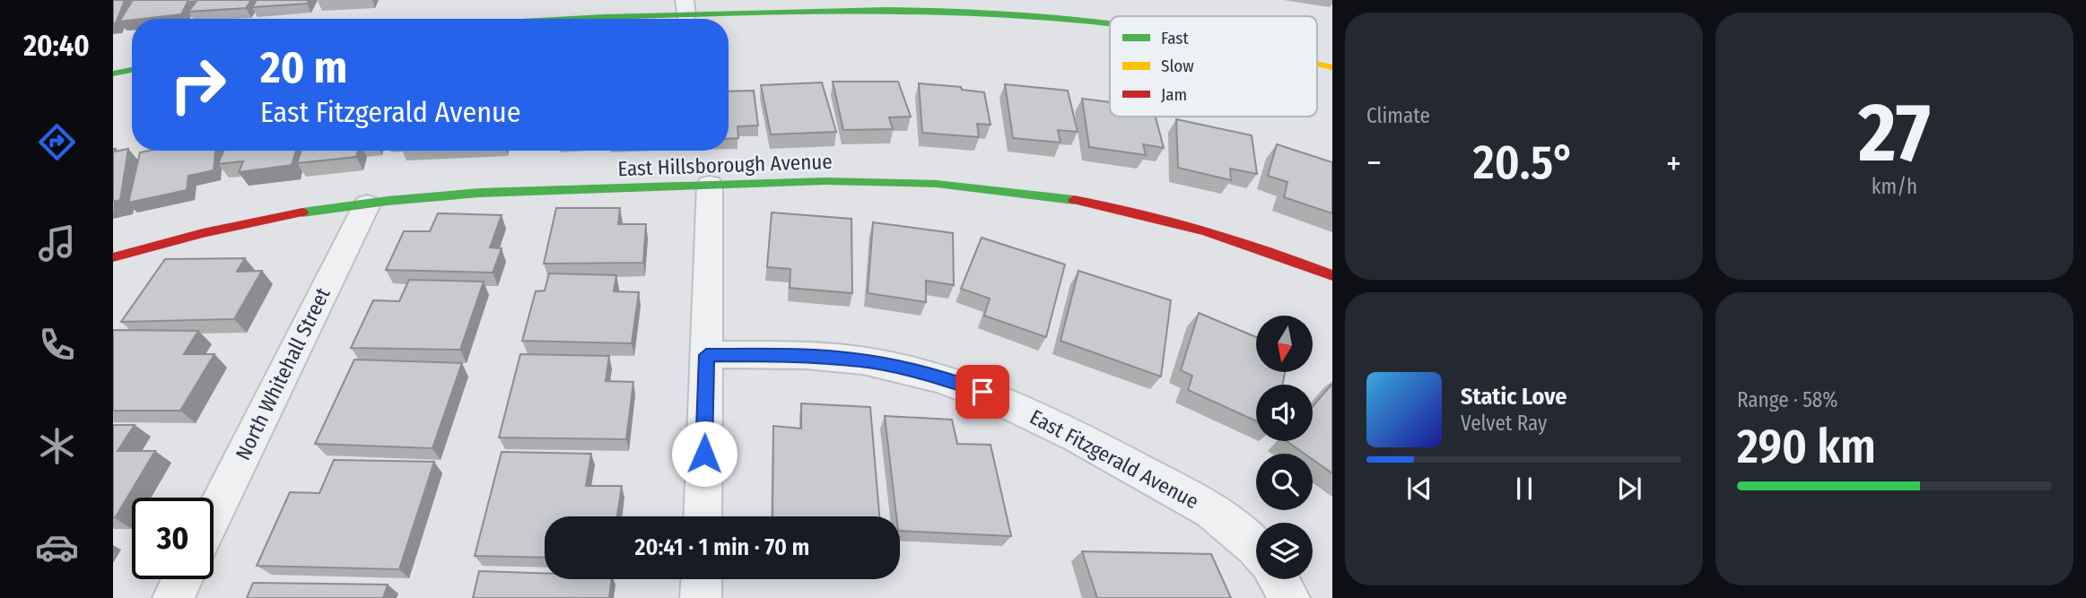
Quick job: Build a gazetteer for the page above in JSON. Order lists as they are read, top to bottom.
{
  "streets": {
    "main road": ["East Hillsborough Avenue"],
    "street": ["North Whitehall Street", "East Fitzgerald Avenue"]
  },
  "crossings": [
    ["East Hillsborough Avenue", "North Whitehall Street"]
  ],
  "legend": ["Fast", "Slow", "Jam"],
  "north": "bottom",
  "page": {
    "tabs": "20:40",
    "tile": [
      "Climate",
      ["27", "km/h"],
      ["Range · 58%", "290 km"]
    ],
    "turn": ["20 m", "East Fitzgerald Avenue"],
    "heat": ["−", "20.5°", "+"],
    "song": ["Static Love", "Velvet Ray"],
    "limit": "30",
    "trip": "20:41 · 1 min · 70 m"
  }
}
